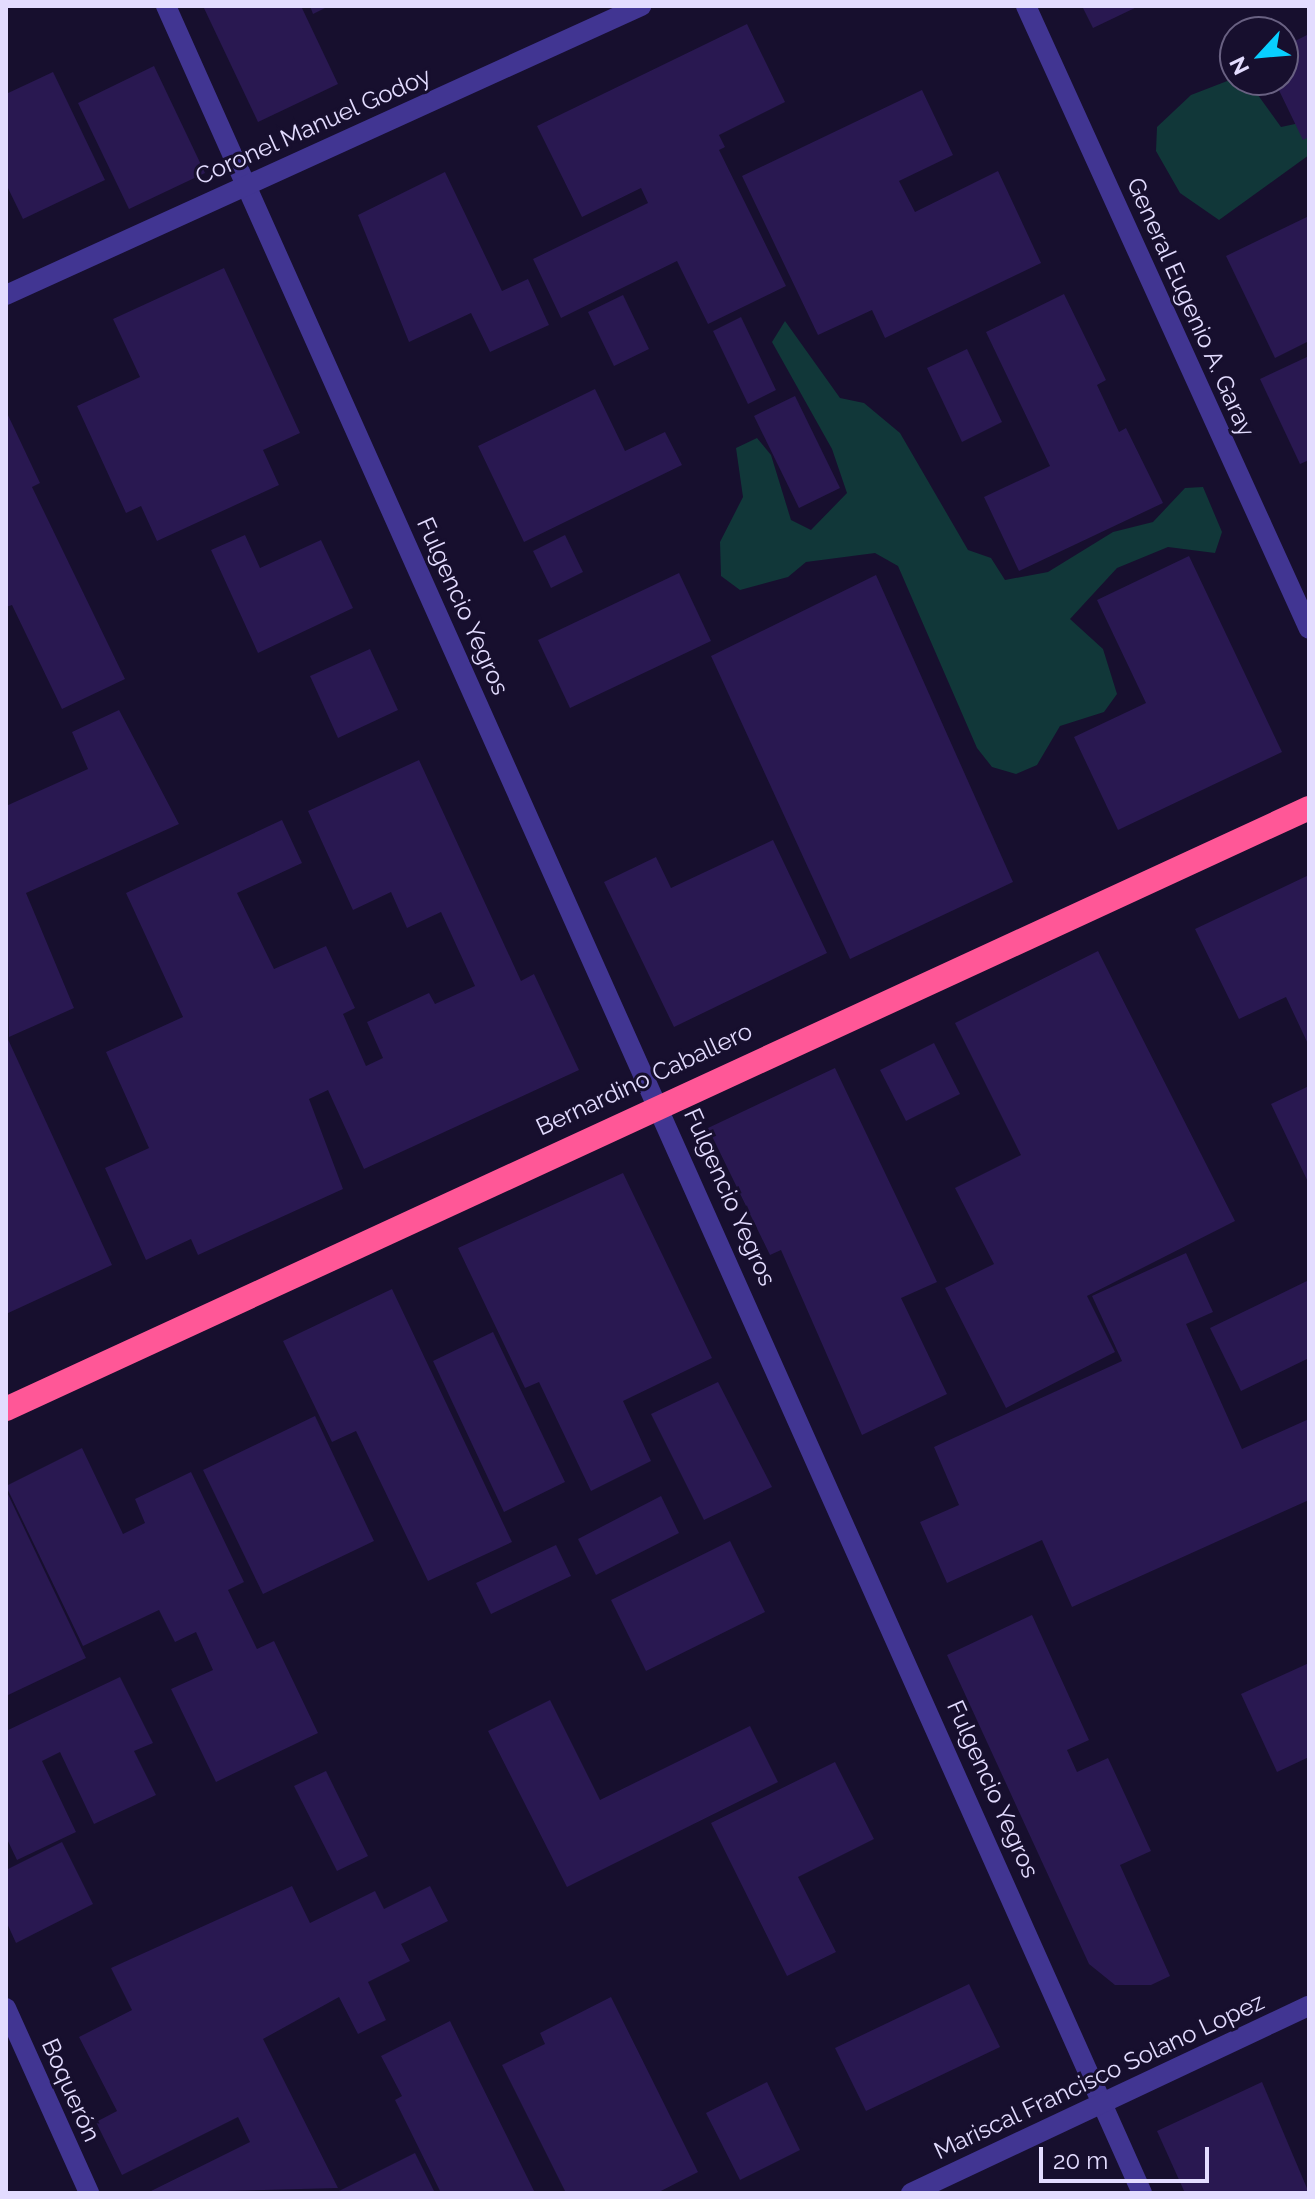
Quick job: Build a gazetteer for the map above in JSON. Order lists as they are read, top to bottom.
{
  "streets": {
    "highway": ["Bernardino Caballero"],
    "street": [
      "Coronel Manuel Godoy",
      "General Eugenio A. Garay",
      "Fulgencio Yegros",
      "Mariscal Francisco Solano Lopez",
      "Boquerón"
    ]
  },
  "crossings": [
    ["Coronel Manuel Godoy", "Fulgencio Yegros"],
    ["Fulgencio Yegros", "Bernardino Caballero"],
    ["Fulgencio Yegros", "Mariscal Francisco Solano Lopez"]
  ],
  "scale_bar": "20 m",
  "north": "bottom left"
}
